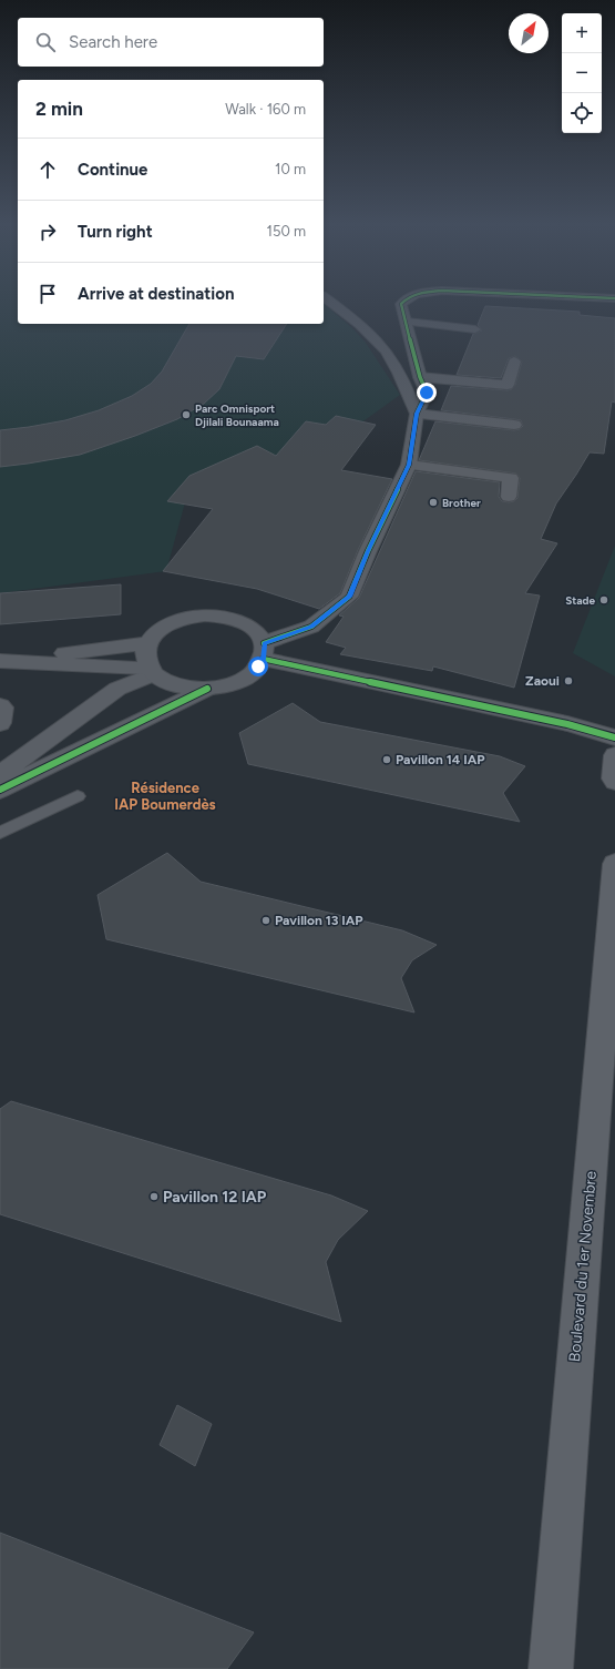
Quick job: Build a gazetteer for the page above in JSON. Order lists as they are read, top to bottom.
{
  "streets": {
    "main road": ["Boulevard du 1er Novembre"]
  },
  "districts": ["Résidence IAP Boumerdès"],
  "places": [
    "Parc Omnisport Djilali Bounaama",
    "Brother",
    "Stade",
    "Zaoui",
    "Pavillon 14 IAP",
    "Pavillon 13 IAP",
    "Pavillon 12 IAP"
  ],
  "north": "top right",
  "page": {
    "map_buttons": ["+", "−"],
    "search": "Search here",
    "heading": ["2 min", "Walk · 160 m"],
    "list": [
      ["Continue", "10 m"],
      ["Turn right", "150 m"],
      "Arrive at destination"
    ]
  }
}
